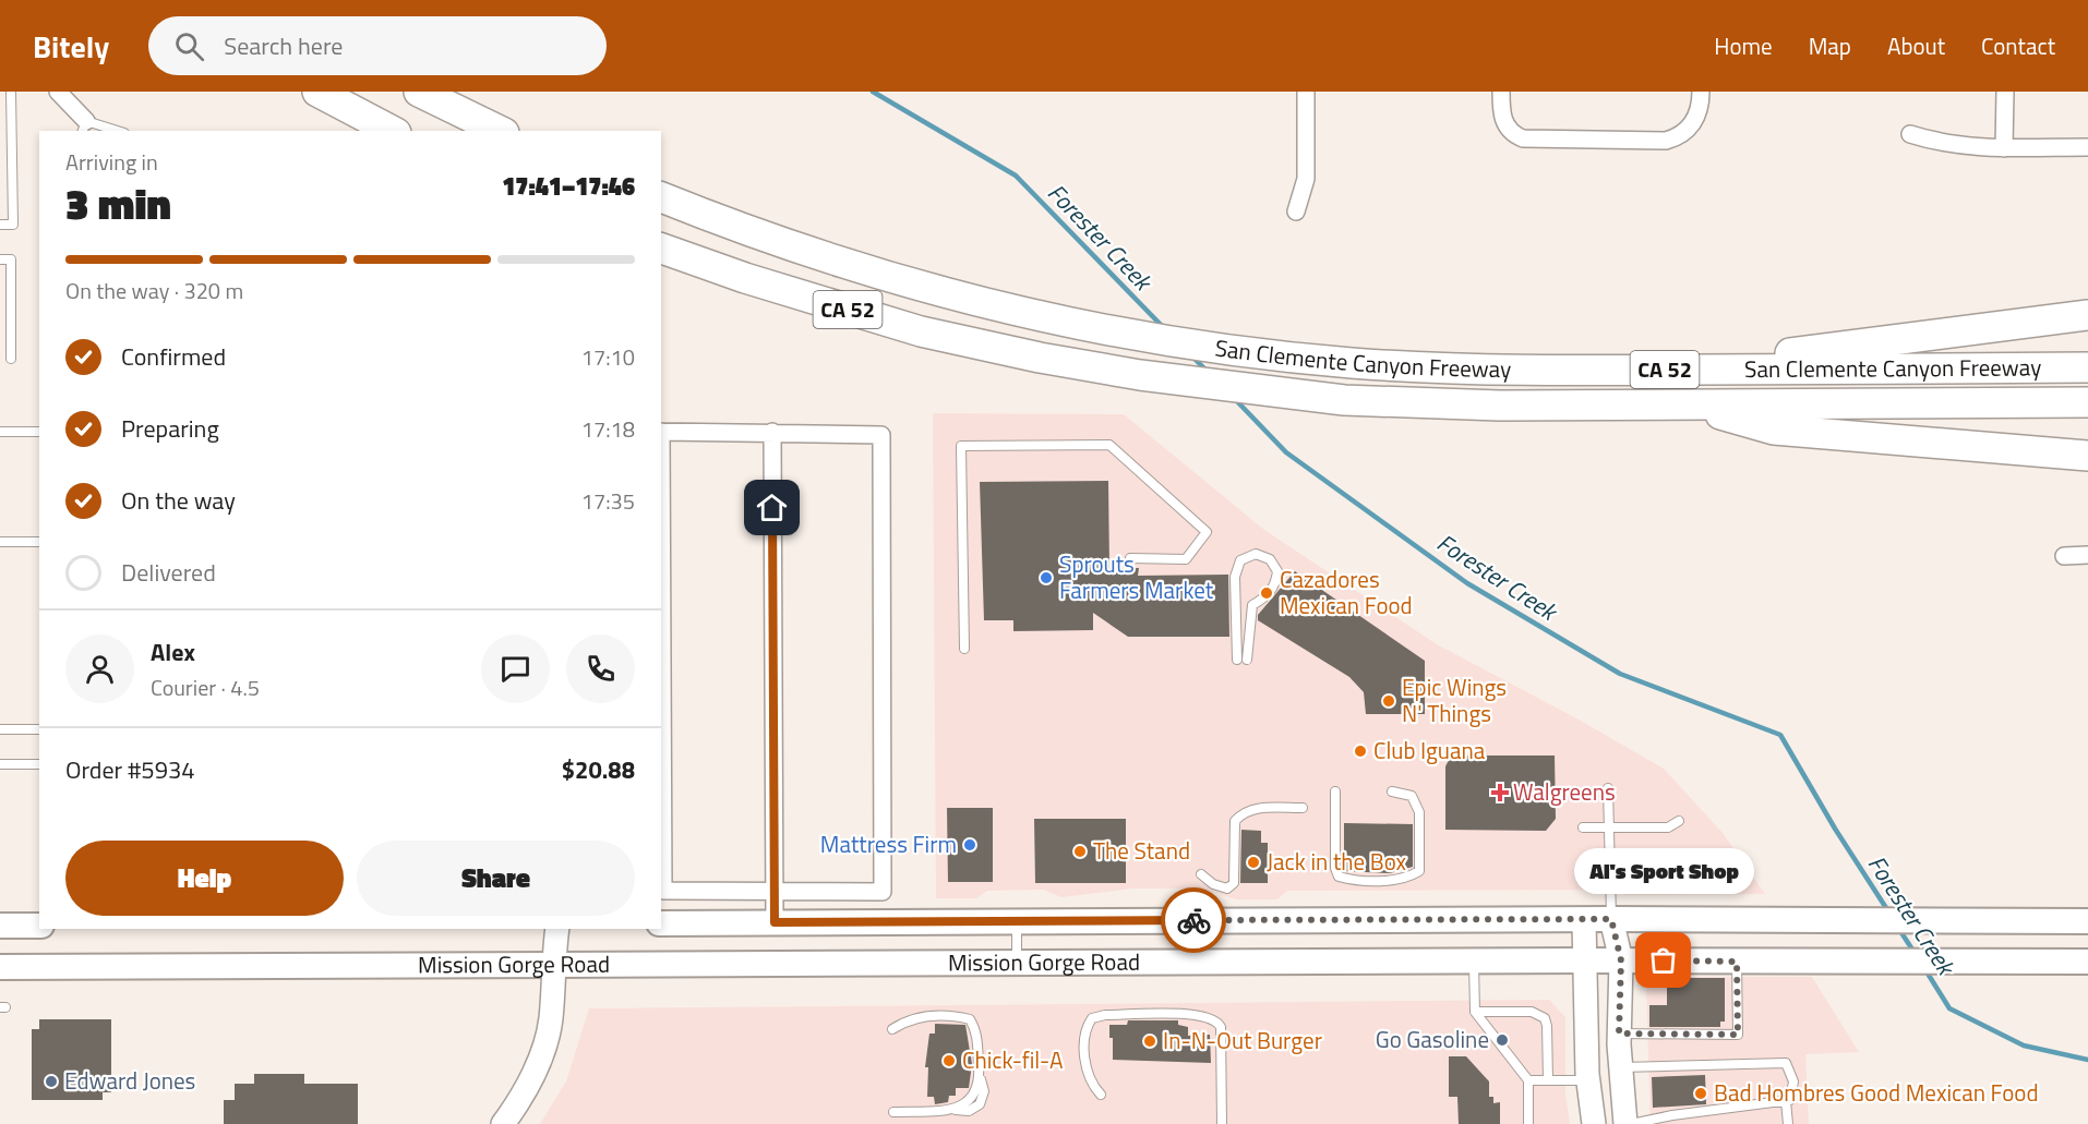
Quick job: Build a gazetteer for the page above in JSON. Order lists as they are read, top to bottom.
{
  "streets": {
    "highway": ["CA 52", "San Clemente Canyon Freeway"],
    "main road": ["Mission Gorge Road"]
  },
  "water": ["Forester Creek"],
  "places": {
    "other": [
      "Sprouts Farmers Market",
      "Cazadores Mexican Food",
      "Epic Wings N' Things",
      "Club Iguana",
      "Mattress Firm",
      "The Stand",
      "Jack in the Box",
      "Al's Sport Shop",
      "Go Gasoline",
      "In-N-Out Burger",
      "Chick-fil-A",
      "Edward Jones",
      "Bad Hombres Good Mexican Food"
    ],
    "health": ["Walgreens"]
  },
  "page": {
    "header": "Bitely",
    "search": "Search here",
    "nav": [
      "Home",
      "Map",
      "About",
      "Contact"
    ],
    "heading": ["3 min", "Arriving in", "17:41–17:46"],
    "panel": [
      "Alex",
      "Courier · 4.5",
      "Order #5934",
      "$20.88"
    ],
    "bar": "On the way · 320 m",
    "list": [
      ["Confirmed", "17:10"],
      ["Preparing", "17:18"],
      ["On the way", "17:35"],
      "Delivered"
    ],
    "buttons": ["Help", "Share"],
    "bubble": "Al's Sport Shop"
  }
}
